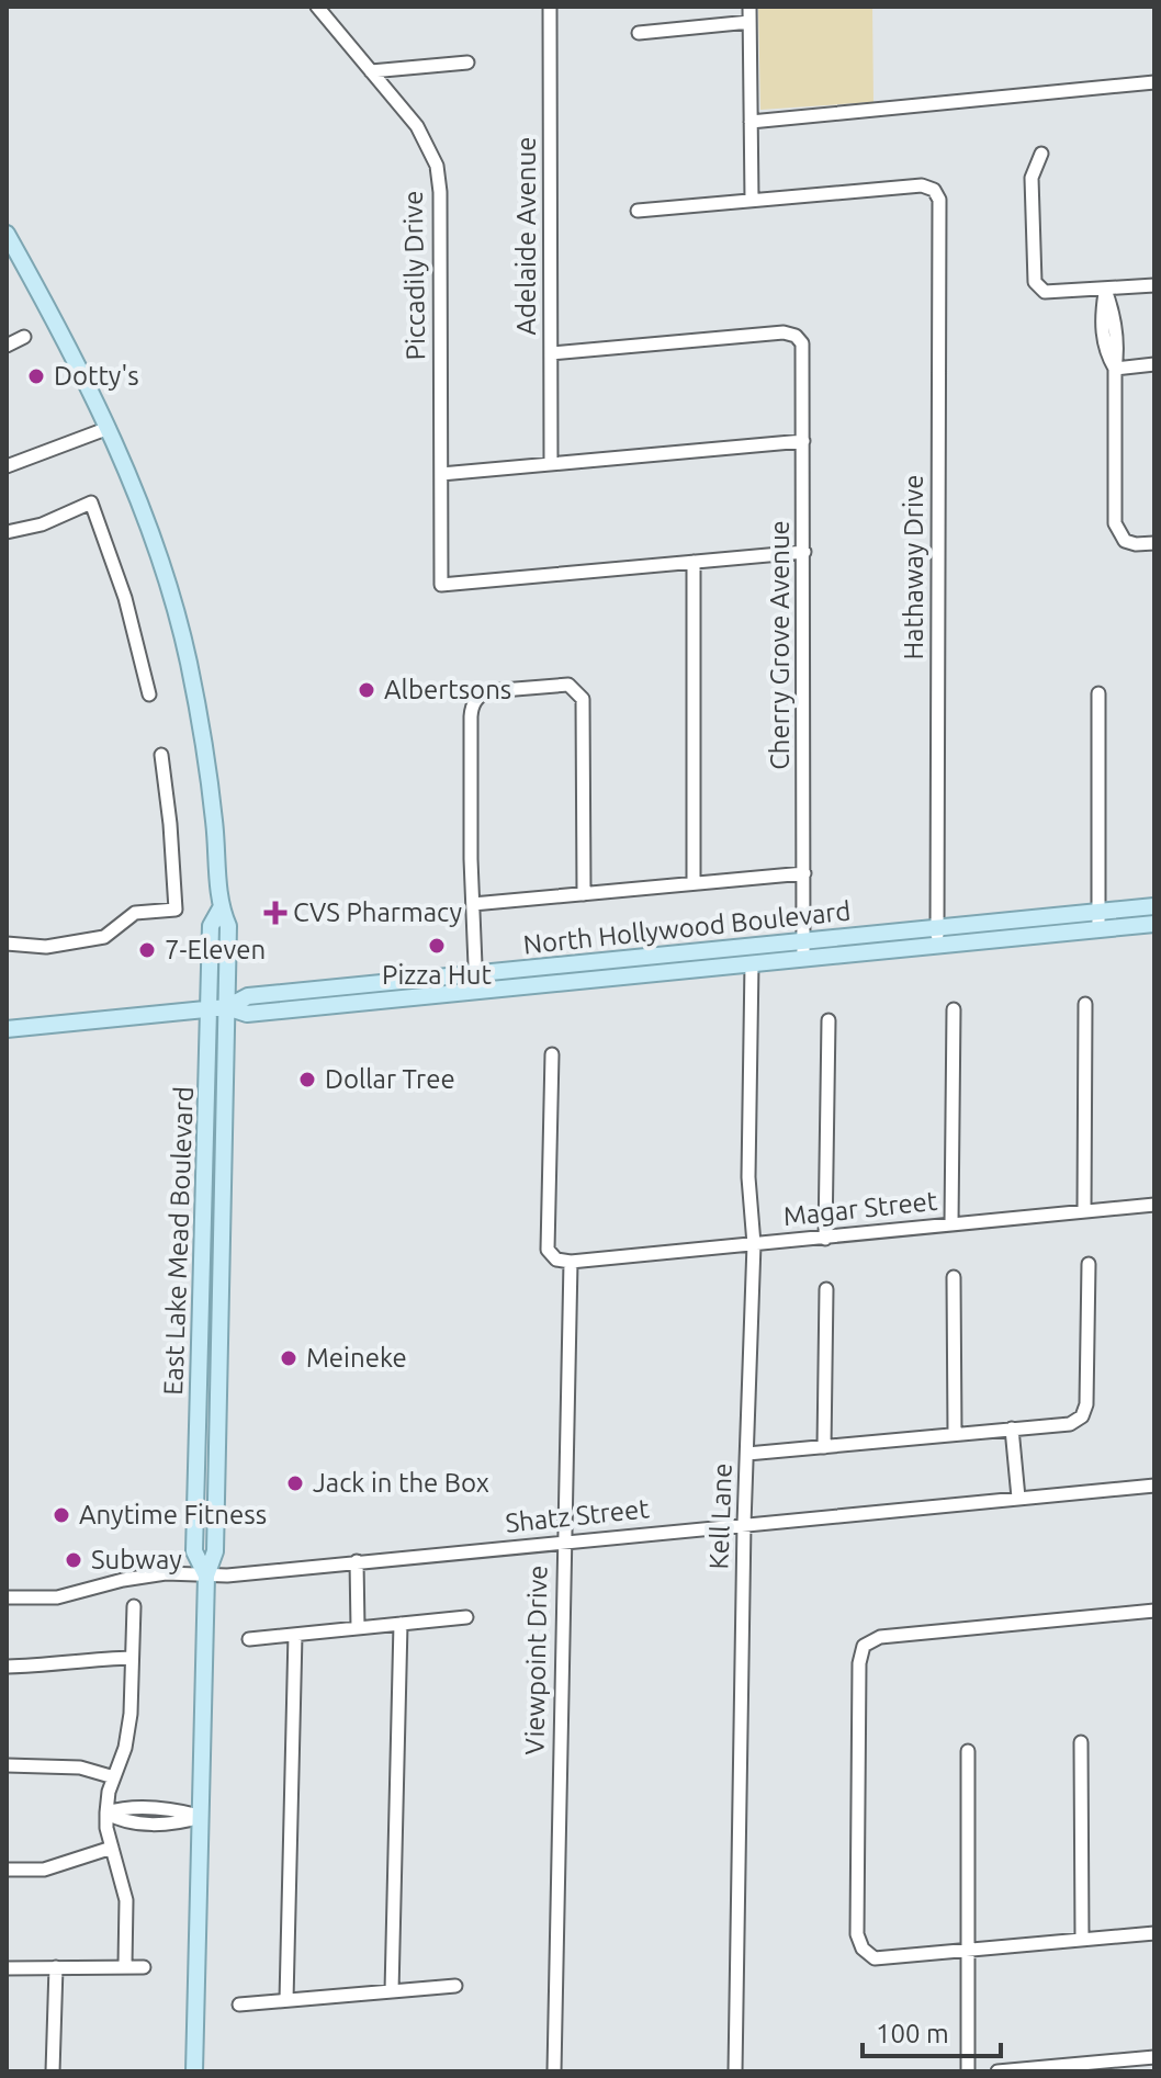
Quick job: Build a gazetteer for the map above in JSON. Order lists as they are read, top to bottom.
{
  "streets": {
    "main road": ["North Hollywood Boulevard", "East Lake Mead Boulevard"],
    "street": [
      "Adelaide Avenue",
      "Piccadily Drive",
      "Hathaway Drive",
      "Cherry Grove Avenue",
      "Magar Street",
      "Shatz Street",
      "Kell Lane",
      "Viewpoint Drive"
    ]
  },
  "crossings": [
    ["Adelaide Avenue", "Cherry Grove Avenue"],
    ["Hathaway Drive", "North Hollywood Boulevard"],
    ["Cherry Grove Avenue", "North Hollywood Boulevard"],
    ["North Hollywood Boulevard", "East Lake Mead Boulevard"],
    ["North Hollywood Boulevard", "Kell Lane"],
    ["Magar Street", "Kell Lane"],
    ["Magar Street", "Viewpoint Drive"],
    ["East Lake Mead Boulevard", "Shatz Street"],
    ["Shatz Street", "Kell Lane"],
    ["Shatz Street", "Viewpoint Drive"]
  ],
  "places": {
    "other": [
      "Dotty's",
      "Albertsons",
      "Pizza Hut",
      "7-Eleven",
      "Dollar Tree",
      "Meineke",
      "Jack in the Box",
      "Anytime Fitness",
      "Subway"
    ],
    "health": ["CVS Pharmacy"]
  },
  "scale_bar": "100 m"
}
